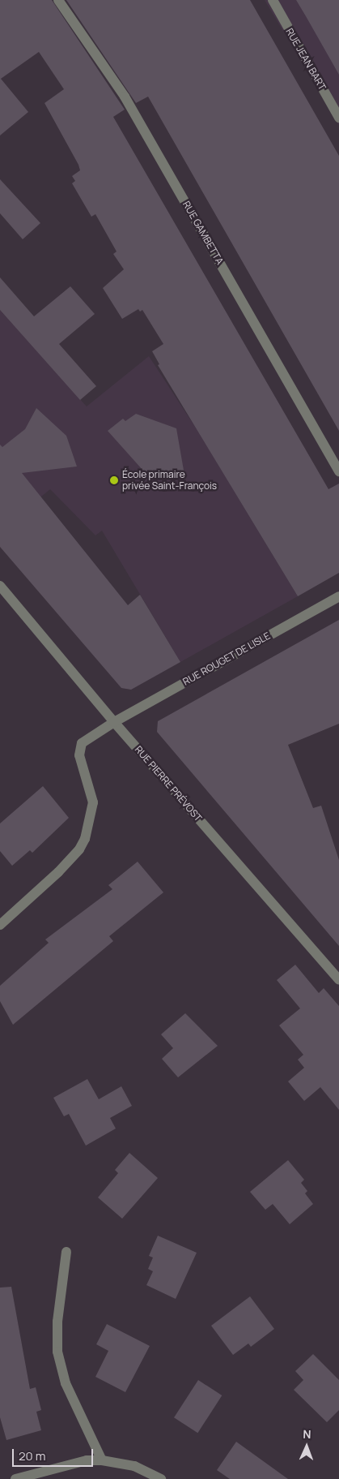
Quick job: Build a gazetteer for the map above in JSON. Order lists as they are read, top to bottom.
{
  "streets": {
    "street": [
      "RUE JEAN BART",
      "RUE GAMBETTA",
      "RUE ROUGET DE LISLE",
      "RUE PIERRE PRÉVOST"
    ]
  },
  "crossings": [
    ["RUE ROUGET DE LISLE", "RUE PIERRE PRÉVOST"]
  ],
  "places": ["École primaire privée Saint-François"],
  "scale_bar": "20 m",
  "north": "top"
}
